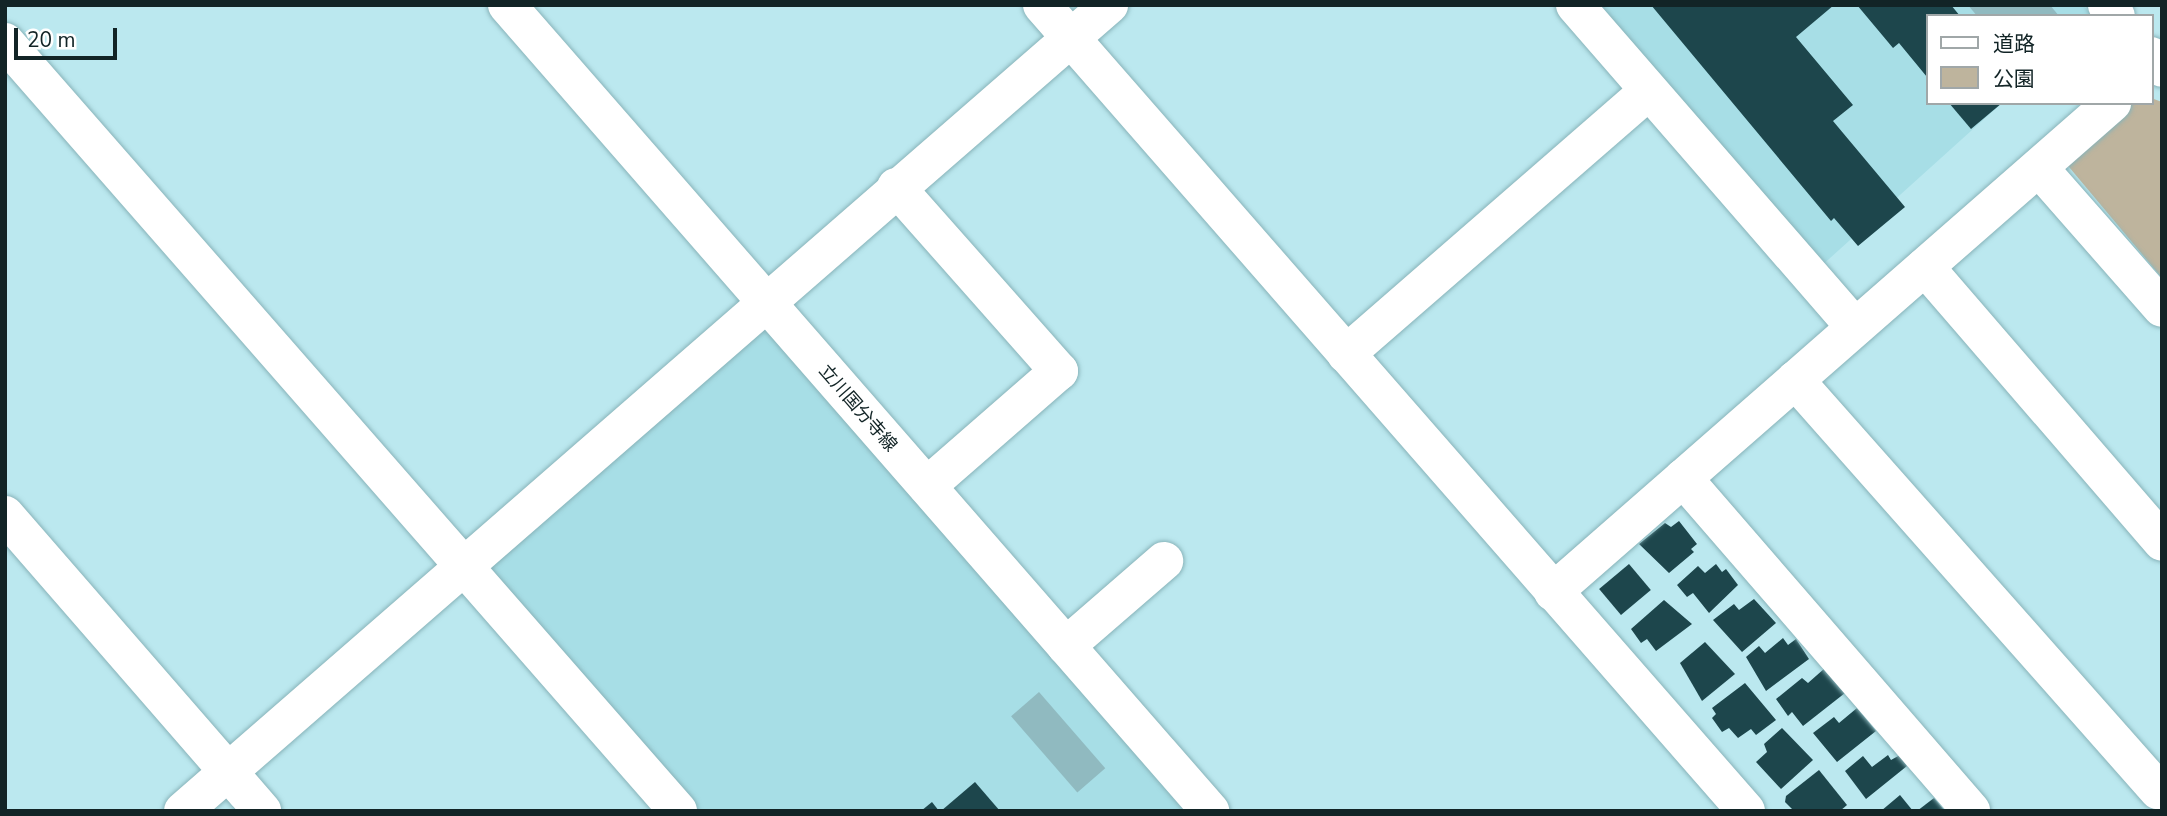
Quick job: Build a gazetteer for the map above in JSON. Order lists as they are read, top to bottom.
{
  "streets": {
    "street": ["立川国分寺線"]
  },
  "legend": ["道路", "公園"],
  "scale_bar": "20 m"
}
